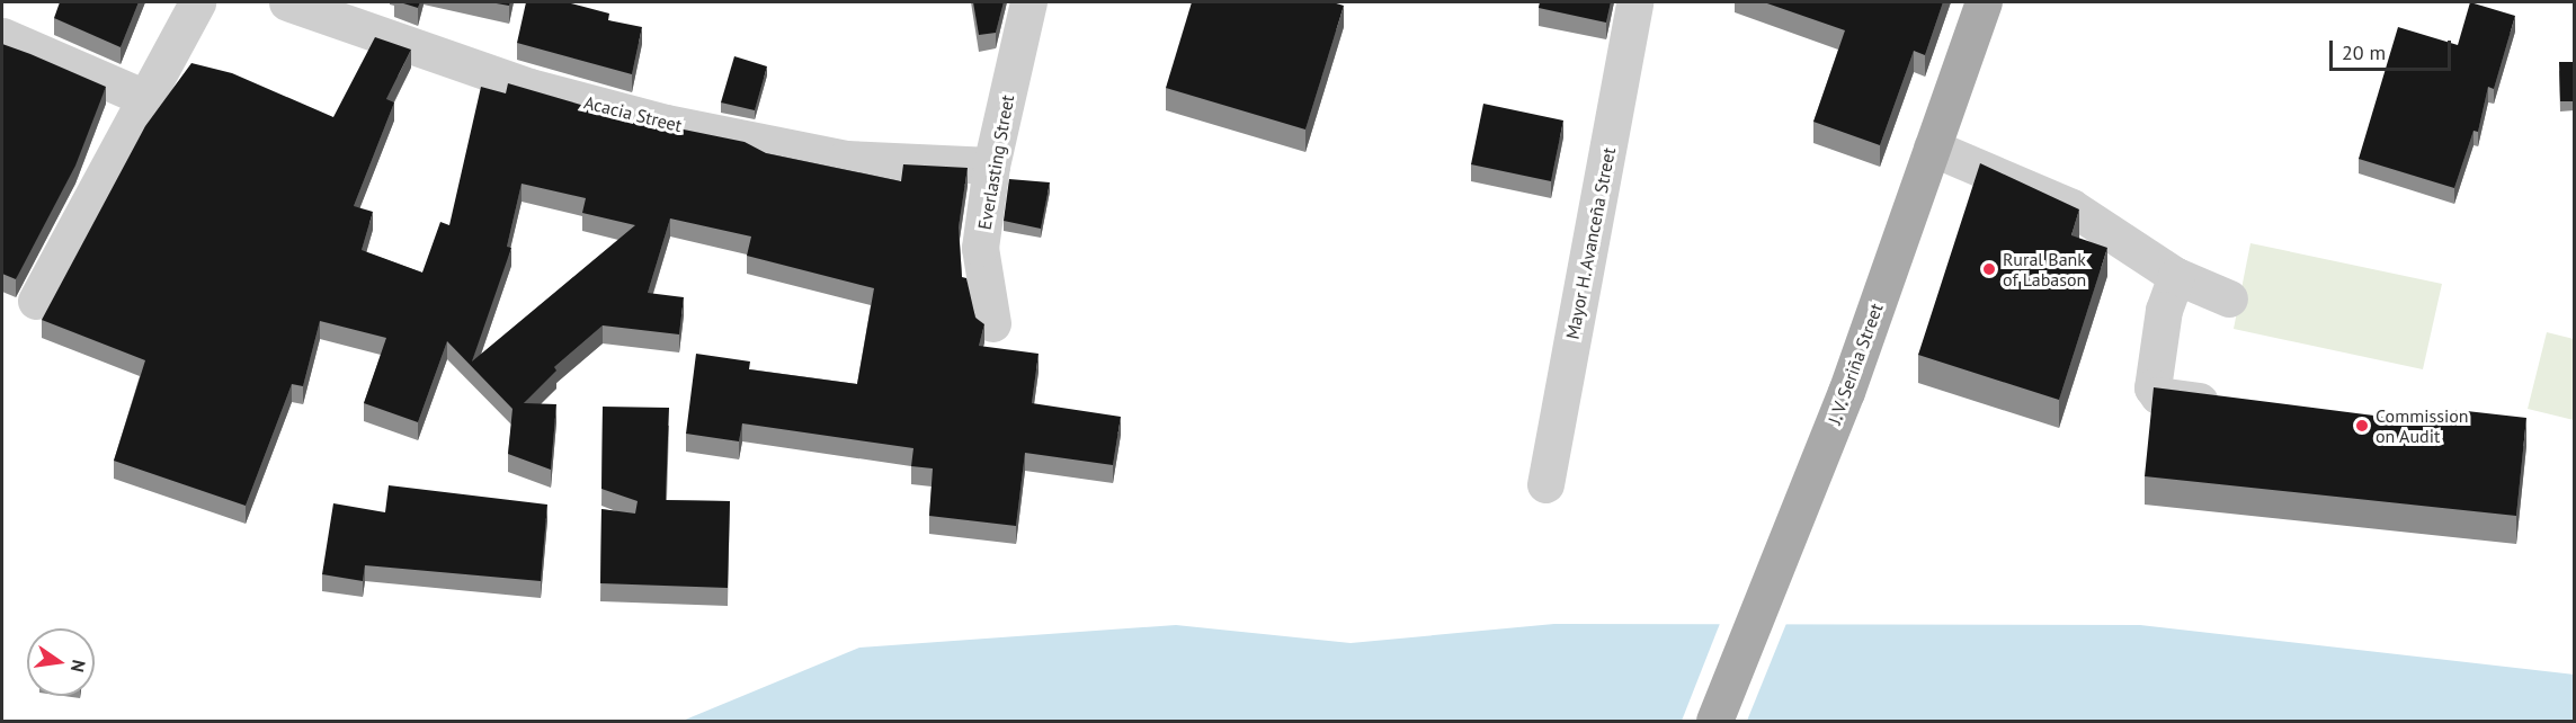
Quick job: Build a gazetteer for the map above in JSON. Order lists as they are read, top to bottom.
{
  "streets": {
    "main road": ["J. V. Seriña Street"],
    "street": ["Acacia Street", "Everlasting Street", "Mayor H. Avanceña Street"]
  },
  "crossings": [
    ["Acacia Street", "Everlasting Street"]
  ],
  "places": ["Rural Bank of Labason", "Commission on Audit"],
  "scale_bar": "20 m",
  "north": "right"
}
